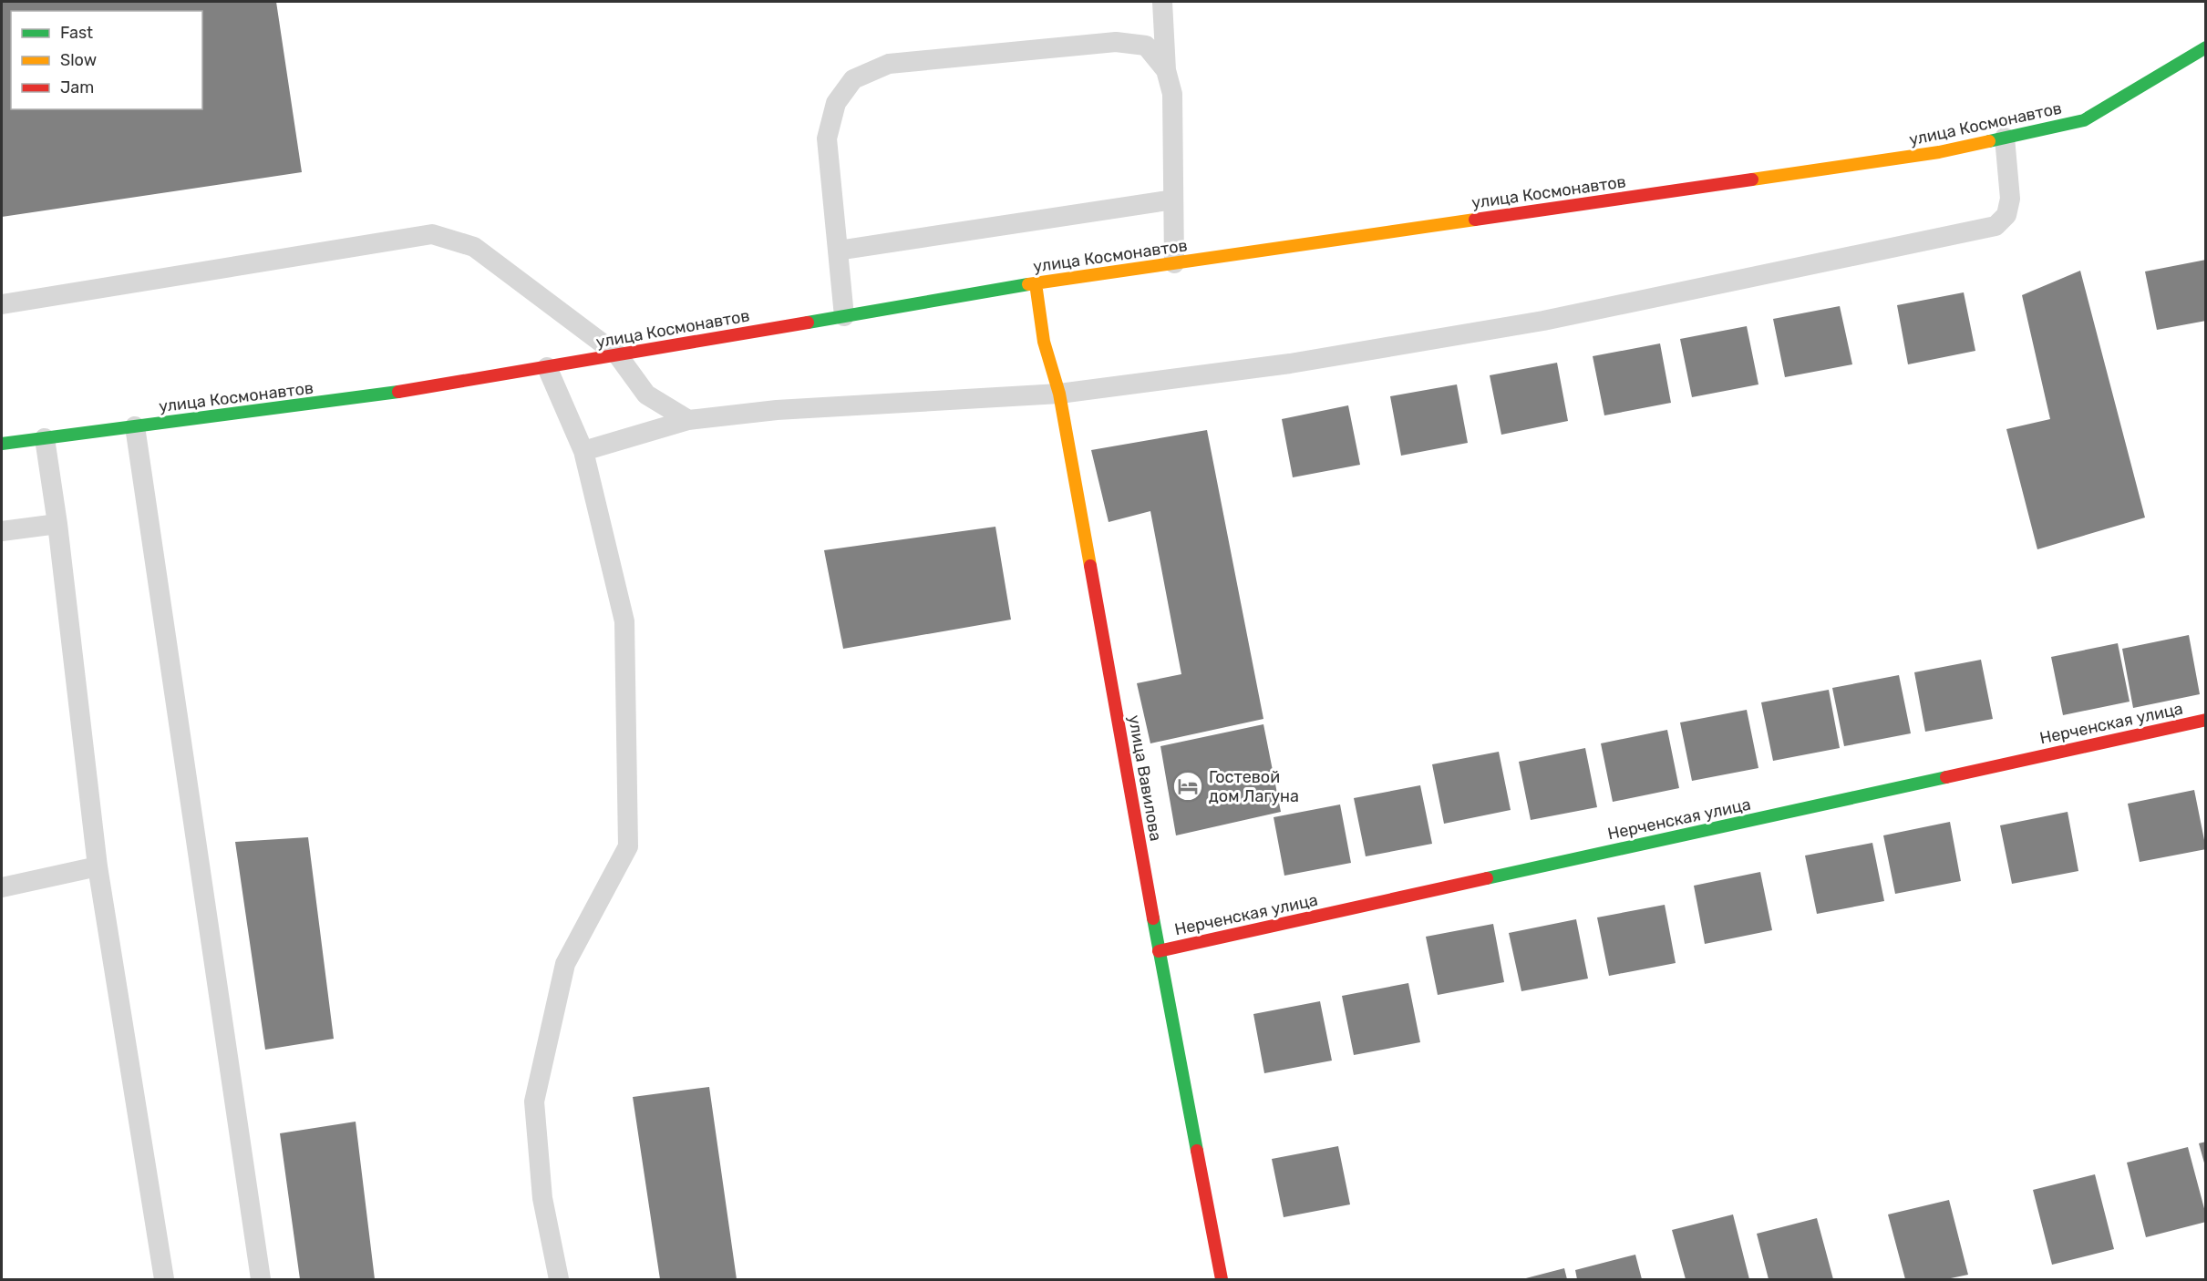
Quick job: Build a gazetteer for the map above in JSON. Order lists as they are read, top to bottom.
{
  "streets": {
    "street": ["улица Космонавтов", "Нерченская улица", "улица Вавилова"]
  },
  "crossings": [
    ["улица Космонавтов", "улица Вавилова"],
    ["Нерченская улица", "улица Вавилова"]
  ],
  "places": {
    "hotel": ["Гостевой дом Лагуна"]
  },
  "legend": ["Fast", "Slow", "Jam"]
}
